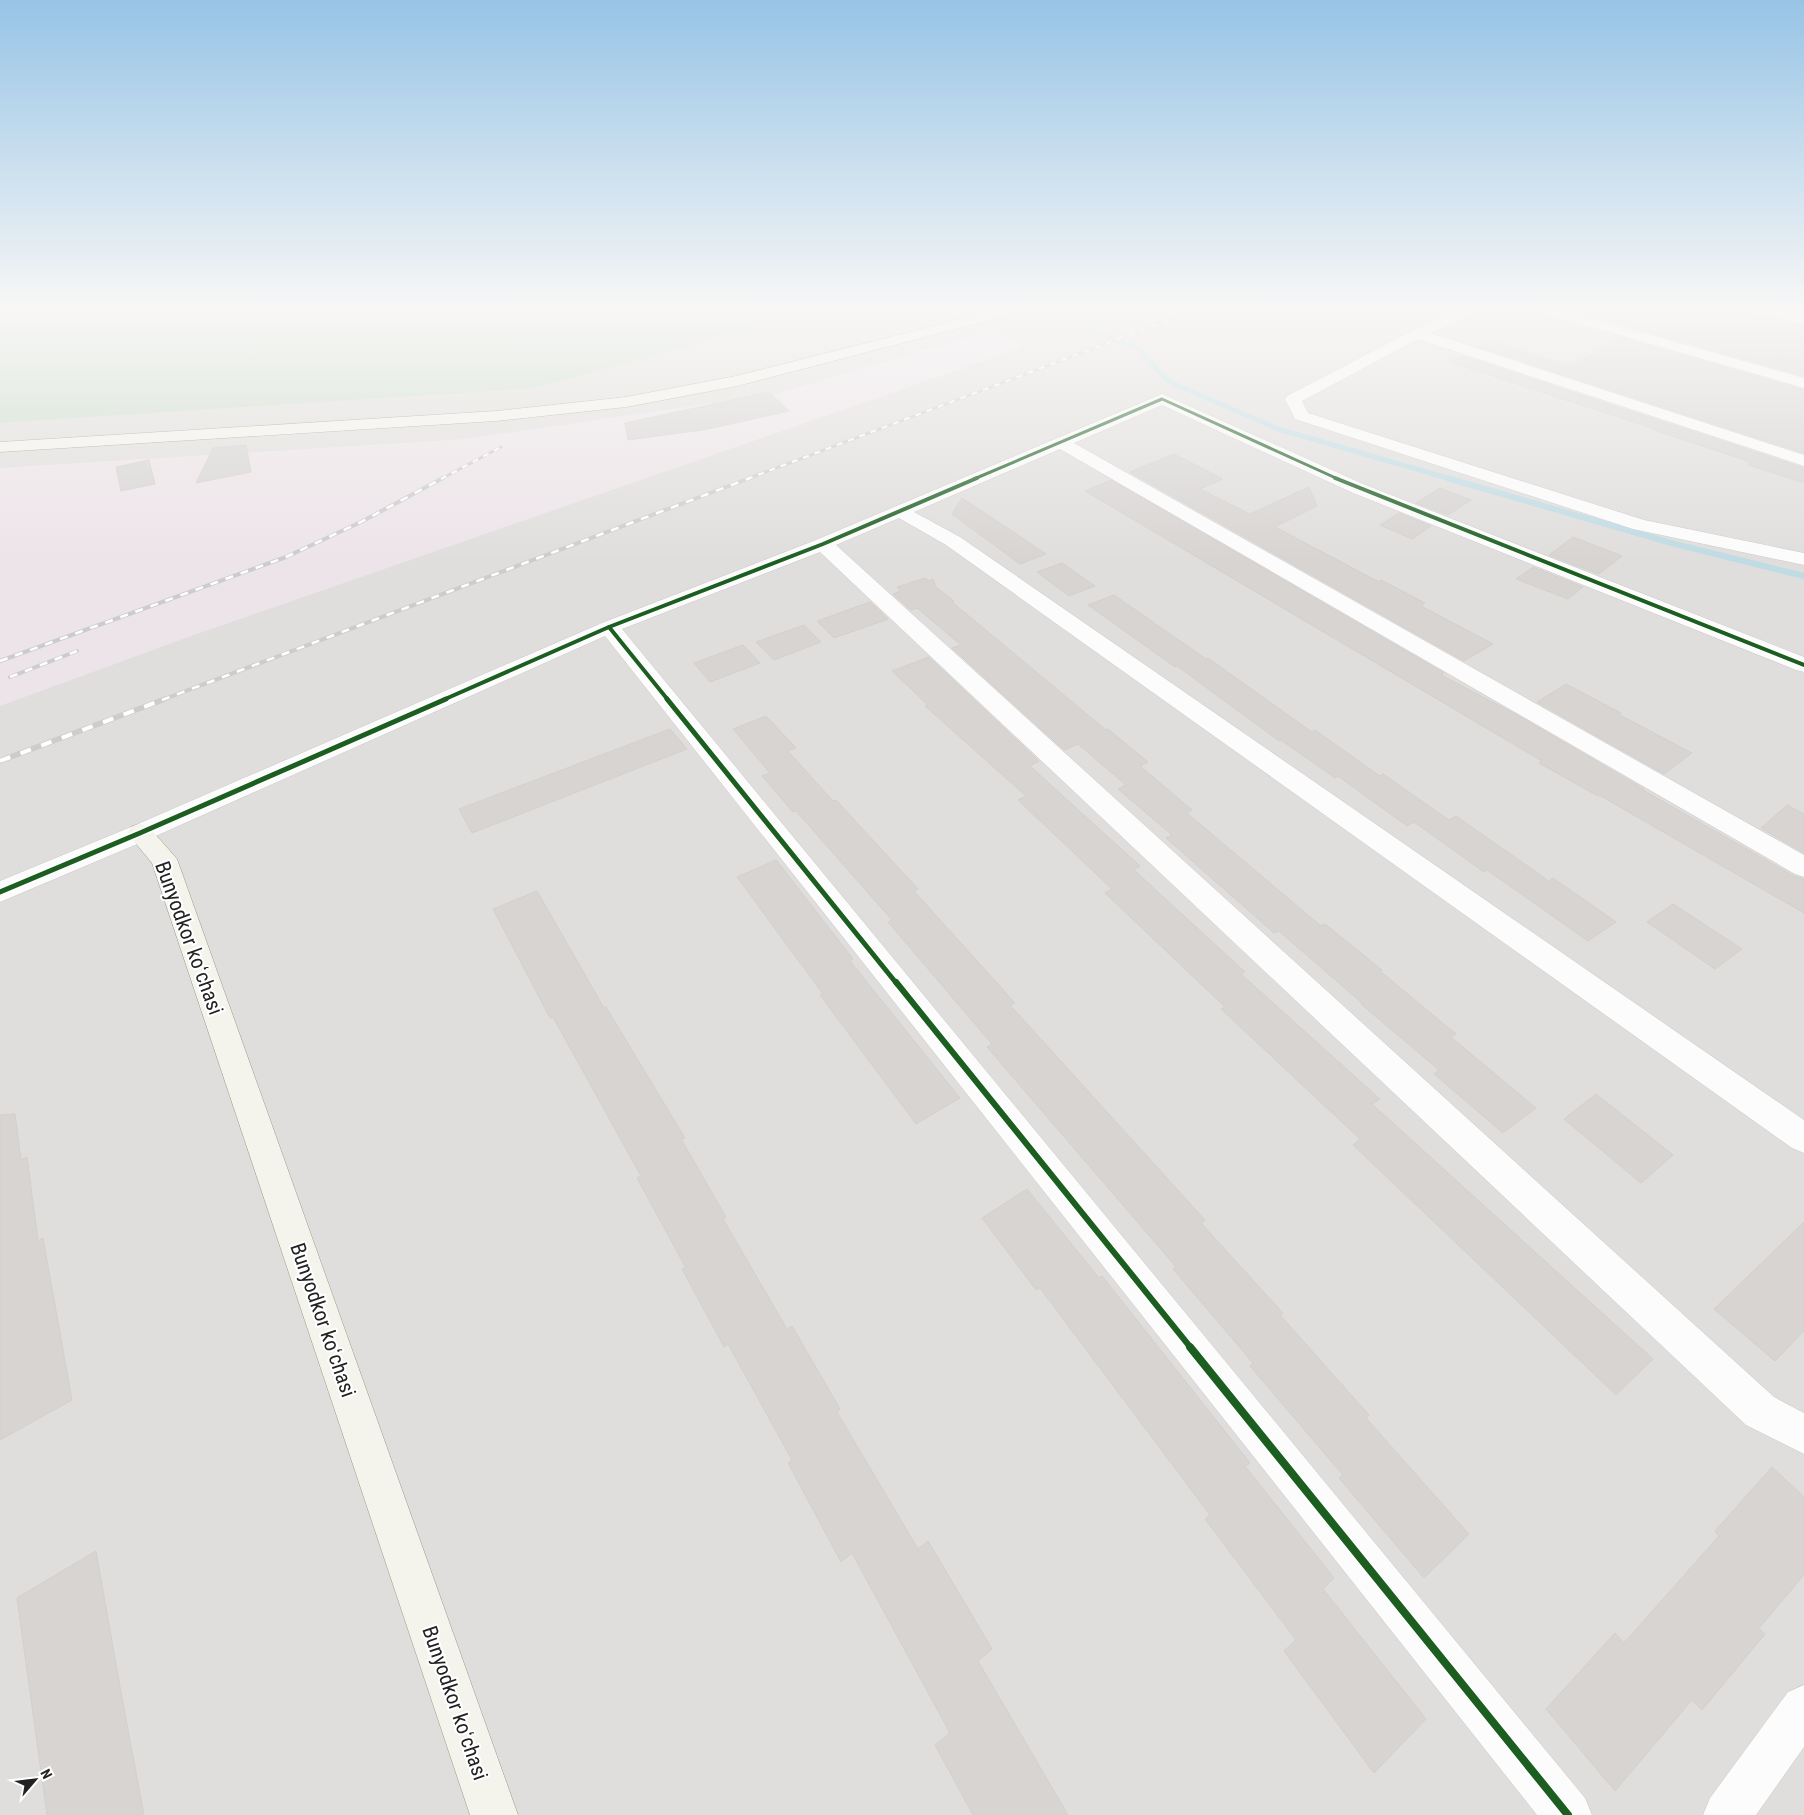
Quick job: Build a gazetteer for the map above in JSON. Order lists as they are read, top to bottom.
{
  "streets": {
    "main road": ["Bunyodkor koʻchasi"]
  },
  "north": "top right"
}
